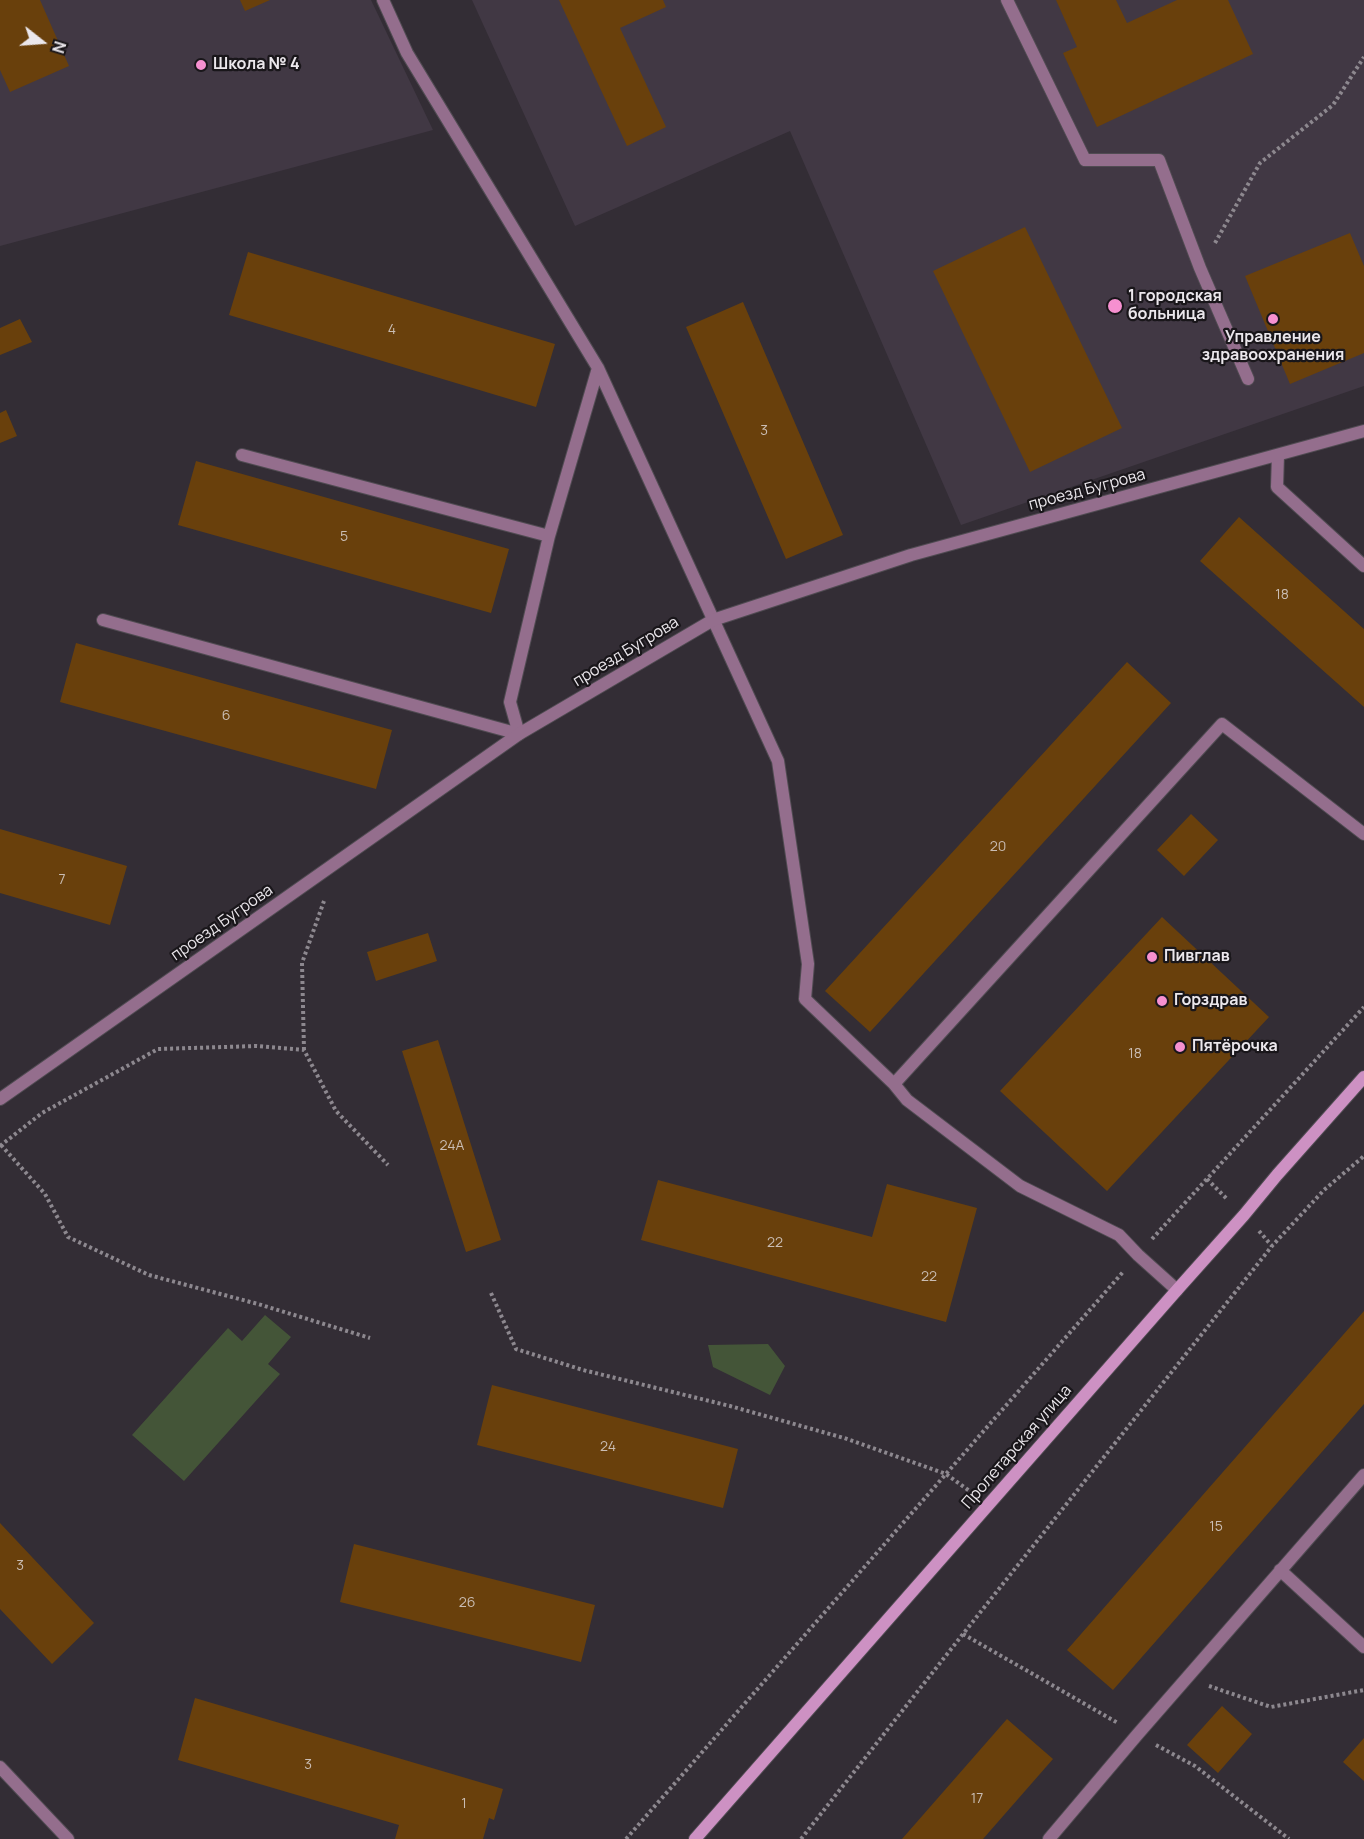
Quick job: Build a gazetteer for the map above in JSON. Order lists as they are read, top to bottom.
{
  "streets": {
    "main road": ["Пролетарская улица"],
    "street": ["проезд Бугрова"]
  },
  "places": [
    "Школа № 4",
    "1 городская больница",
    "Управление здравоохранения",
    "Пивглав",
    "Горздрав",
    "Пятёрочка"
  ],
  "house_numbers": [
    "4",
    "3",
    "5",
    "18",
    "6",
    "20",
    "7",
    "18",
    "24А",
    "22",
    "22",
    "24",
    "15",
    "3",
    "26",
    "3",
    "17",
    "1"
  ],
  "north": "right"
}
